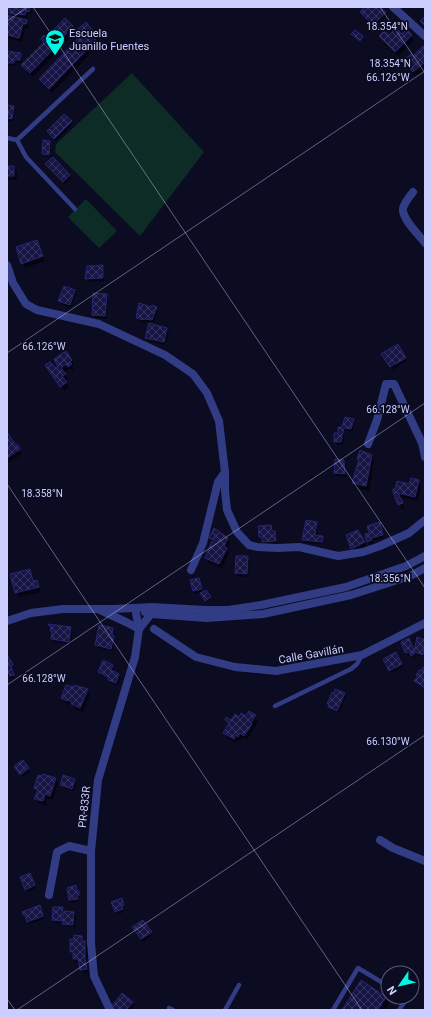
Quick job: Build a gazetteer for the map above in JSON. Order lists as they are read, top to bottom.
{
  "streets": {
    "street": ["Calle Gavillán", "PR-833R"]
  },
  "places": {
    "school or university": ["Escuela Juanillo Fuentes"]
  },
  "north": "bottom left",
  "coordinates": [
    "18.354°N",
    "66.126°W",
    "66.128°W",
    "18.358°N",
    "18.356°N",
    "66.130°W"
  ]
}
